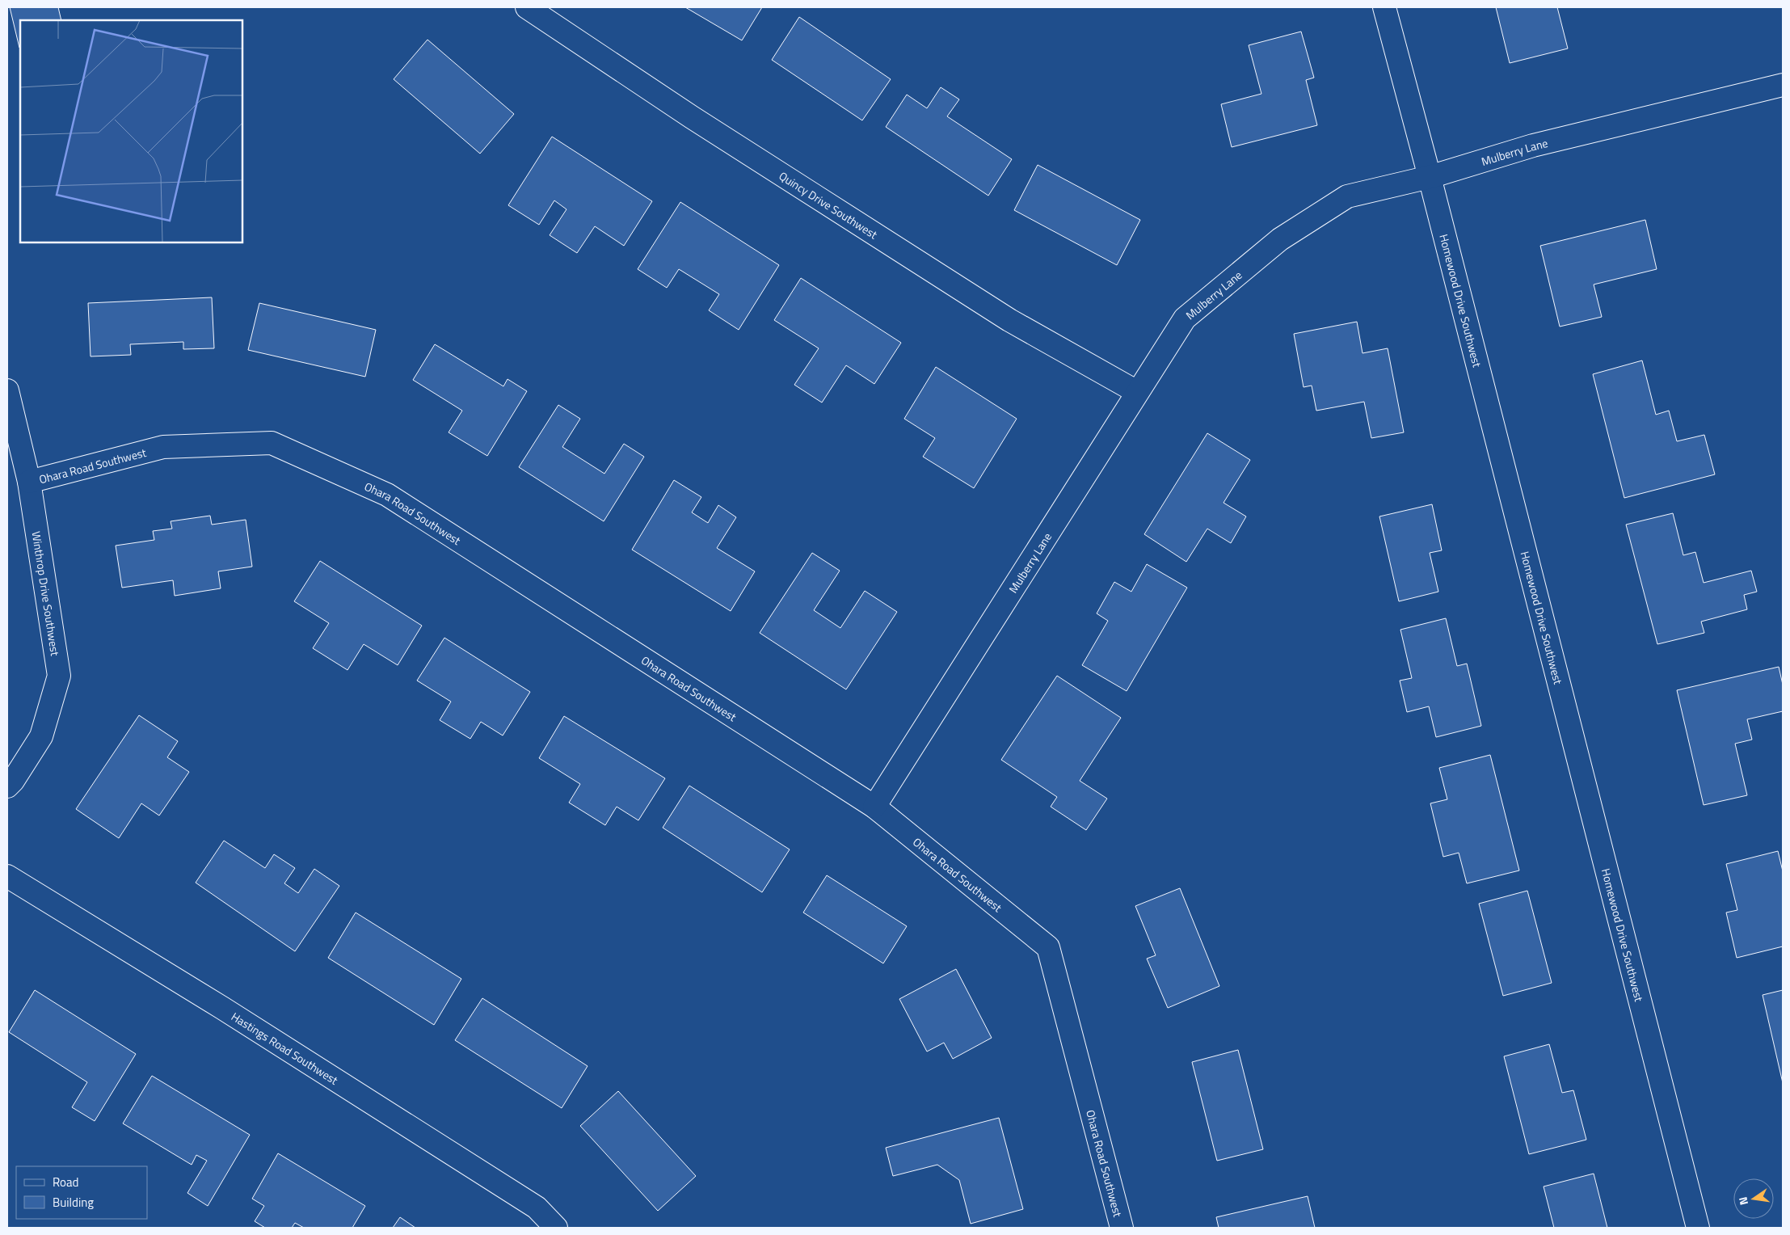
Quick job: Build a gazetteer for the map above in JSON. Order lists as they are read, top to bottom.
{
  "streets": {
    "street": [
      "Mulberry Lane",
      "Quincy Drive Southwest",
      "Homewood Drive Southwest",
      "Ohara Road Southwest",
      "Winthrop Drive Southwest",
      "Hastings Road Southwest"
    ]
  },
  "crossings": [
    ["Mulberry Lane", "Quincy Drive Southwest"],
    ["Mulberry Lane", "Homewood Drive Southwest"],
    ["Mulberry Lane", "Ohara Road Southwest"],
    ["Ohara Road Southwest", "Winthrop Drive Southwest"]
  ],
  "legend": ["Road", "Building"],
  "north": "left"
}
